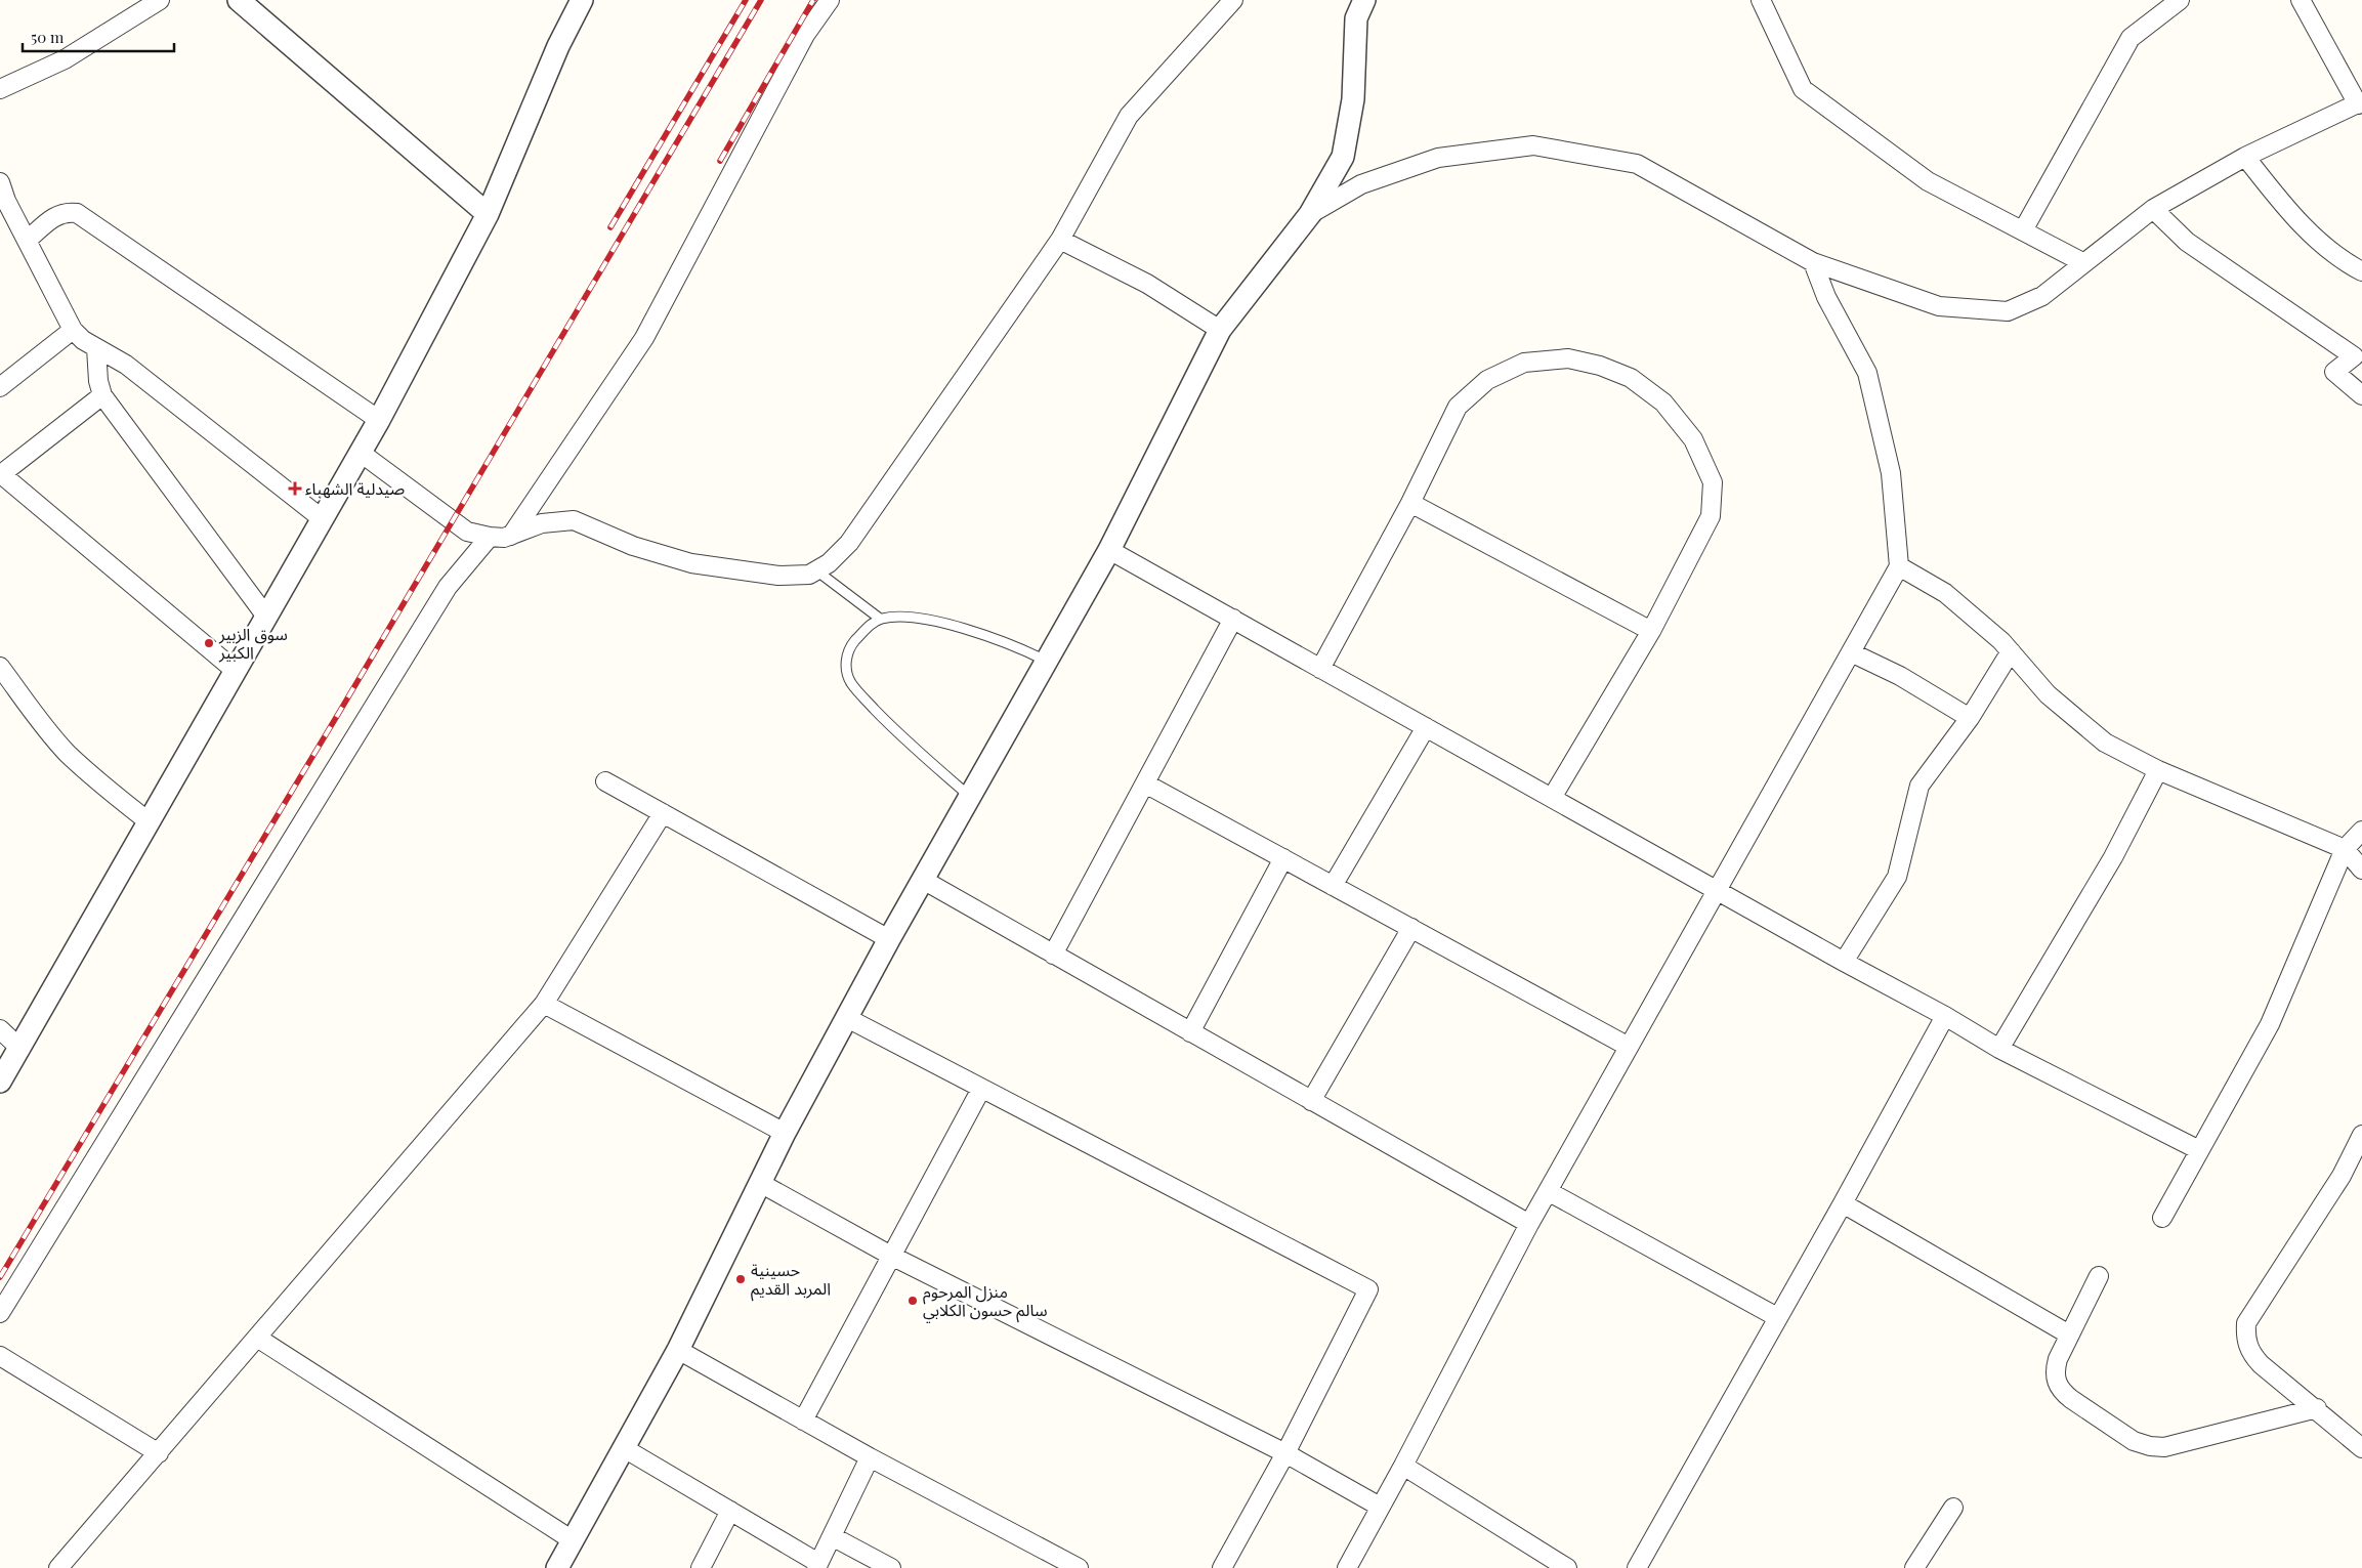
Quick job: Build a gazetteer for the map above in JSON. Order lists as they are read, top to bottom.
{
  "places": {
    "health": ["صيدلية الشهباء"],
    "other": ["سوق الزبير الكبير", "حسينية المربد القديم", "منزل المرحوم سالم حسون الكلابي"]
  },
  "scale_bar": "50 m"
}
